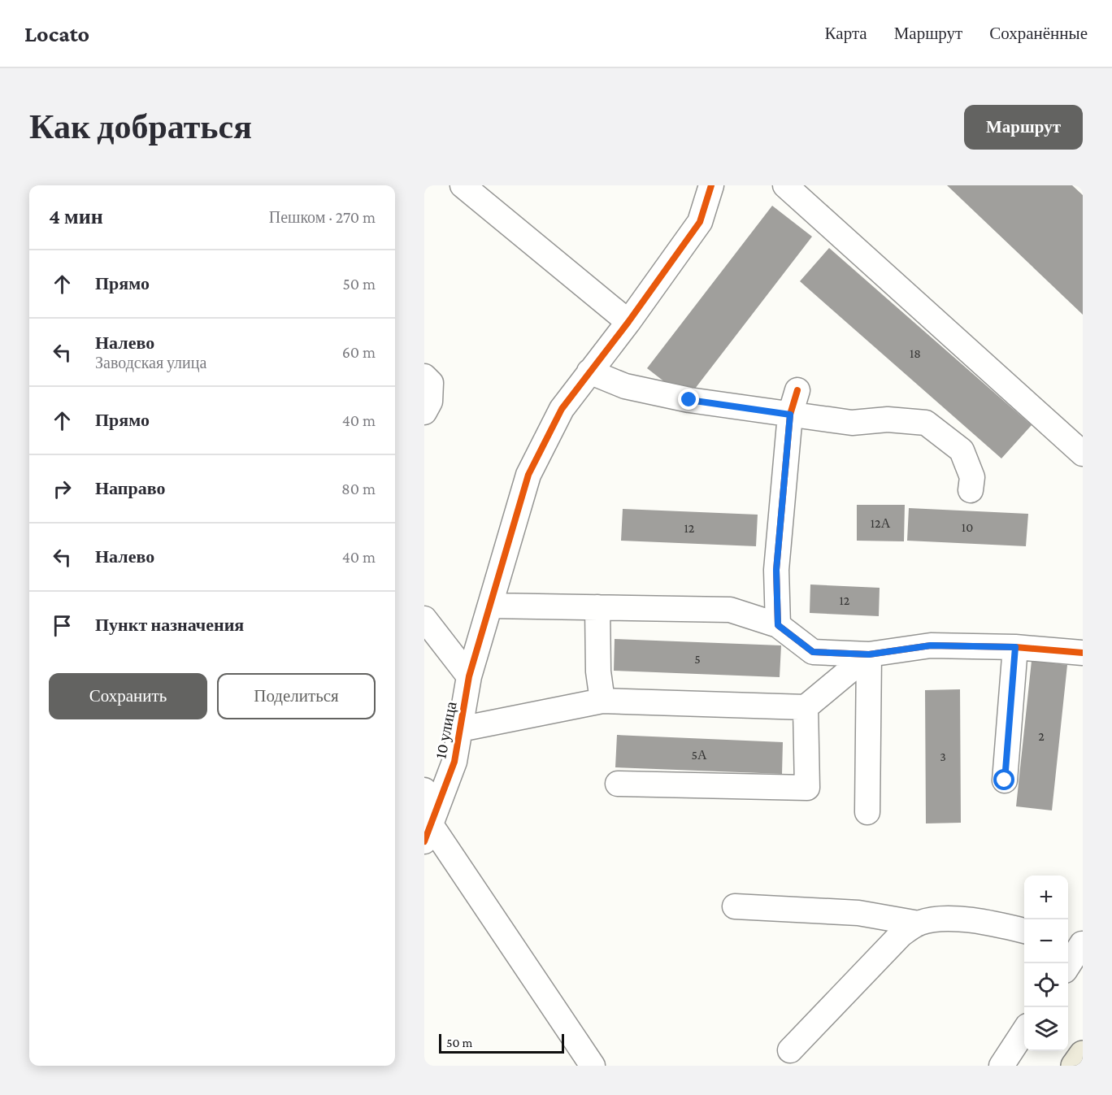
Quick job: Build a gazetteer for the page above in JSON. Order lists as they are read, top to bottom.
{
  "streets": {
    "street": ["10 улица"]
  },
  "house_numbers": [
    "18",
    "12А",
    "10",
    "12",
    "12",
    "5",
    "2",
    "5А",
    "3"
  ],
  "scale_bar": "50 m",
  "page": {
    "header": "Locato",
    "nav": ["Карта", "Маршрут", "Сохранённые"],
    "buttons": [
      "Маршрут",
      ["Сохранить", "Поделиться"]
    ],
    "title": "Как добраться",
    "heading": ["4 мин", "Пешком · 270 m"],
    "list": [
      ["Прямо", "50 m"],
      ["Налево", "Заводская улица", "60 m"],
      ["Прямо", "40 m"],
      ["Направо", "80 m"],
      ["Налево", "40 m"],
      "Пункт назначения"
    ],
    "map_buttons": ["+", "−"],
    "scale": "50 m"
  }
}
